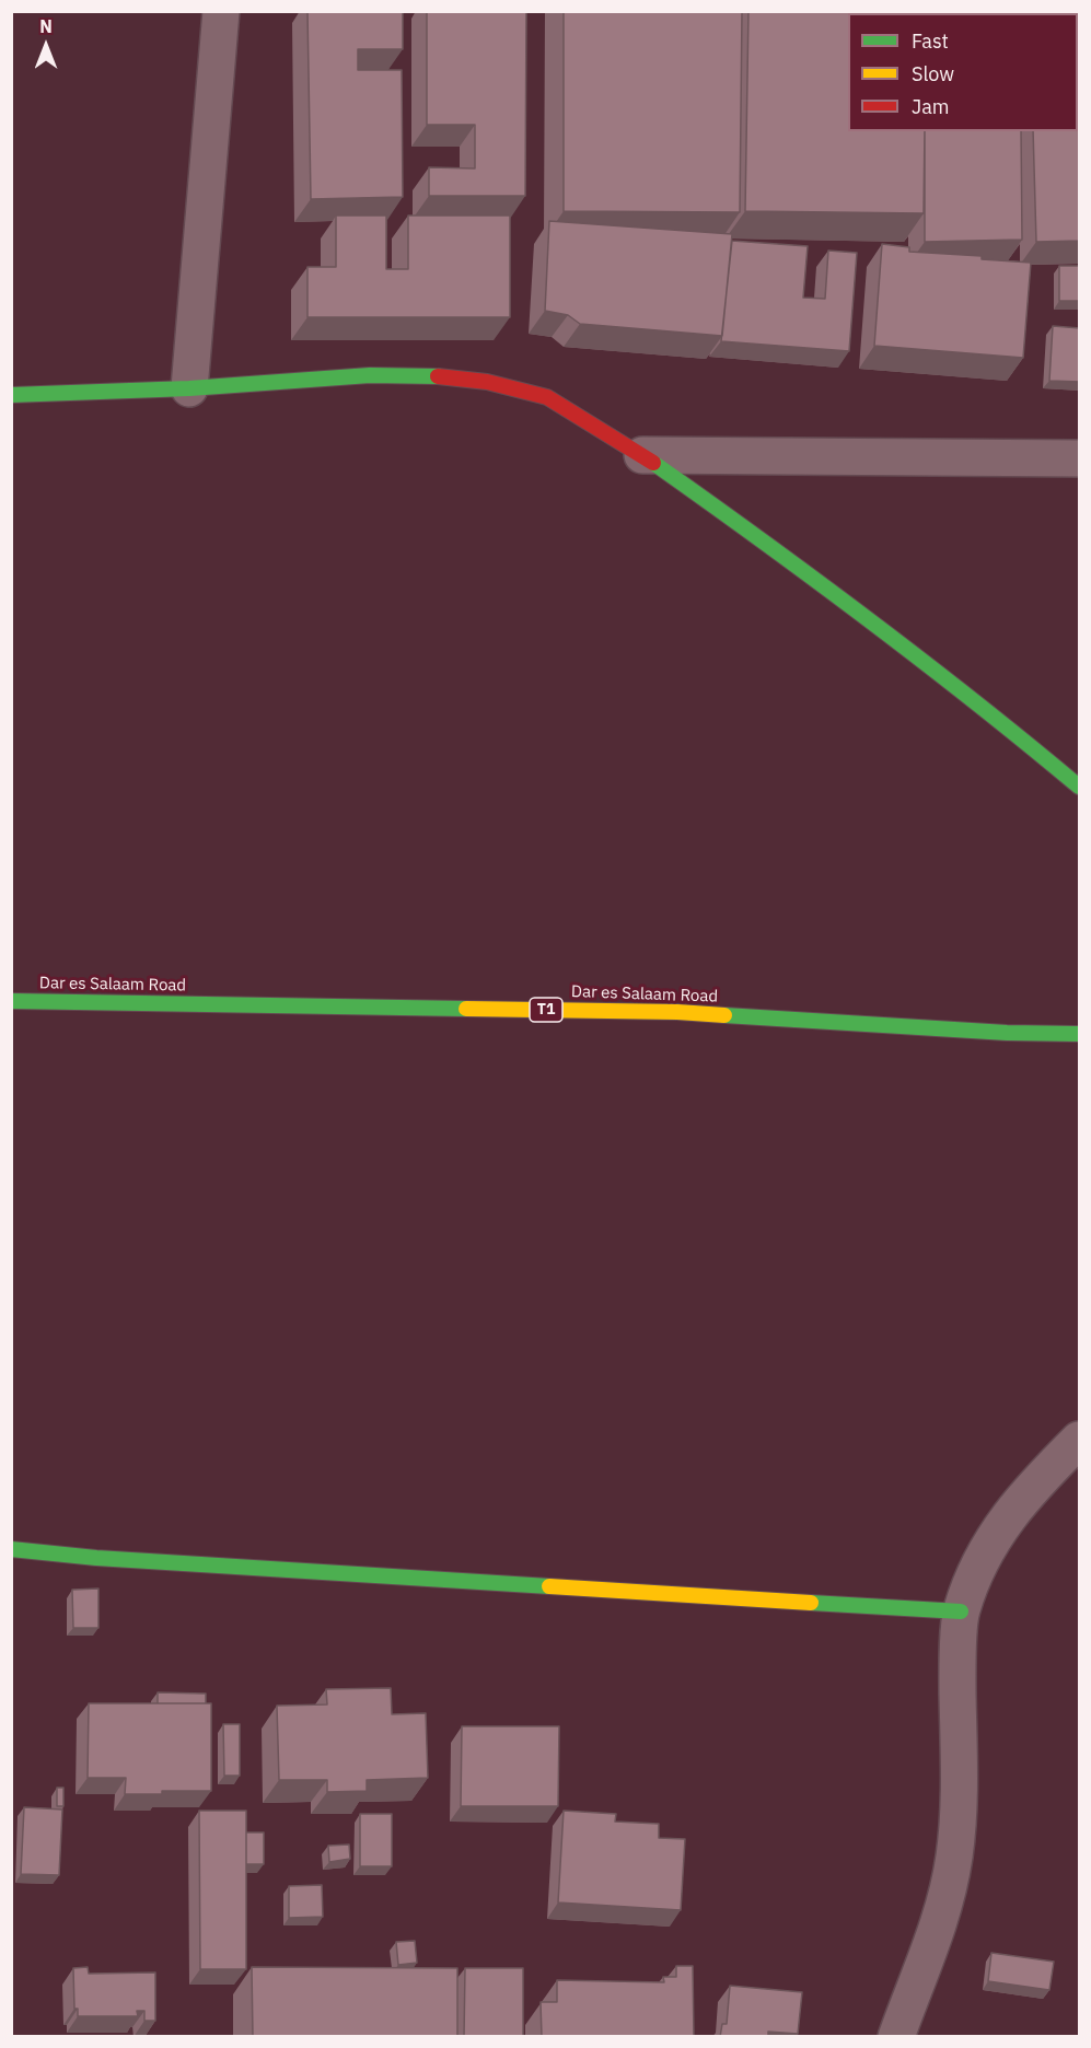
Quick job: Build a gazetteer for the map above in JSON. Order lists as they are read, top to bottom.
{
  "streets": {
    "main road": ["Dar es Salaam Road", "T1"]
  },
  "legend": ["Fast", "Slow", "Jam"],
  "north": "top"
}
